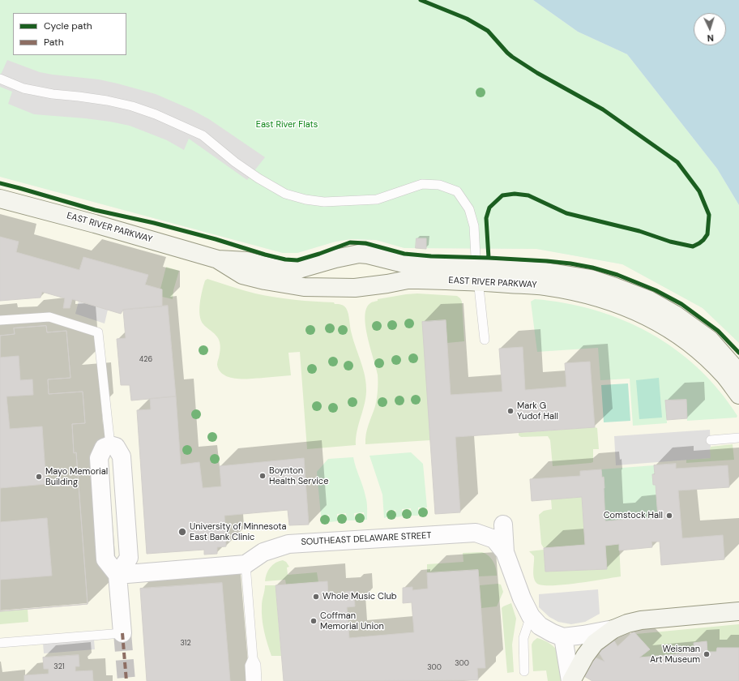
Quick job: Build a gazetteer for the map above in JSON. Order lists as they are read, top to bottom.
{
  "streets": {
    "street": ["EAST RIVER PARKWAY", "SOUTHEAST DELAWARE STREET"]
  },
  "parks": ["East River Flats"],
  "places": [
    "Mark G Yudof Hall",
    "Boynton Health Service",
    "Mayo Memorial Building",
    "Comstock Hall",
    "University of Minnesota East Bank Clinic",
    "Whole Music Club",
    "Coffman Memorial Union",
    "Weisman Art Museum"
  ],
  "house_numbers": [
    "426",
    "312",
    "300",
    "321",
    "300"
  ],
  "legend": ["Cycle path", "Path"],
  "north": "bottom"
}
